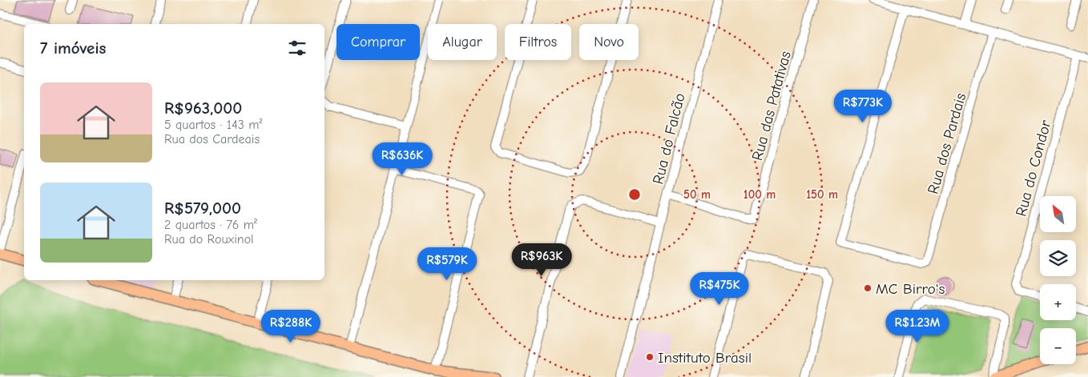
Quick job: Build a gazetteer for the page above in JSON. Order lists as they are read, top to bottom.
{
  "streets": {
    "street": [
      "Rua das Patativas",
      "Rua do Falcão",
      "Rua dos Pardais",
      "Rua do Condor"
    ]
  },
  "crossings": [
    ["Rua das Patativas", "Rua do Falcão"]
  ],
  "places": ["MC Birro's", "Instituto Brasil"],
  "north": "top left",
  "page": {
    "chip": [
      "Comprar",
      "Alugar",
      "Filtros",
      "Novo"
    ],
    "heading": "7 imóveis",
    "list": [
      {
        "name": "R$963,000",
        "note": "5 quartos · 143 m² · Rua dos Cardeais"
      },
      {
        "name": "R$579,000",
        "note": "2 quartos · 76 m² · Rua do Rouxinol"
      }
    ],
    "price": [
      "R$773K",
      "R$636K",
      "R$963K",
      "R$579K",
      "R$475K",
      "R$288K",
      "R$1.23M"
    ],
    "map_buttons": ["+", "−"]
  },
  "rings": ["50 m", "100 m", "150 m"]
}
